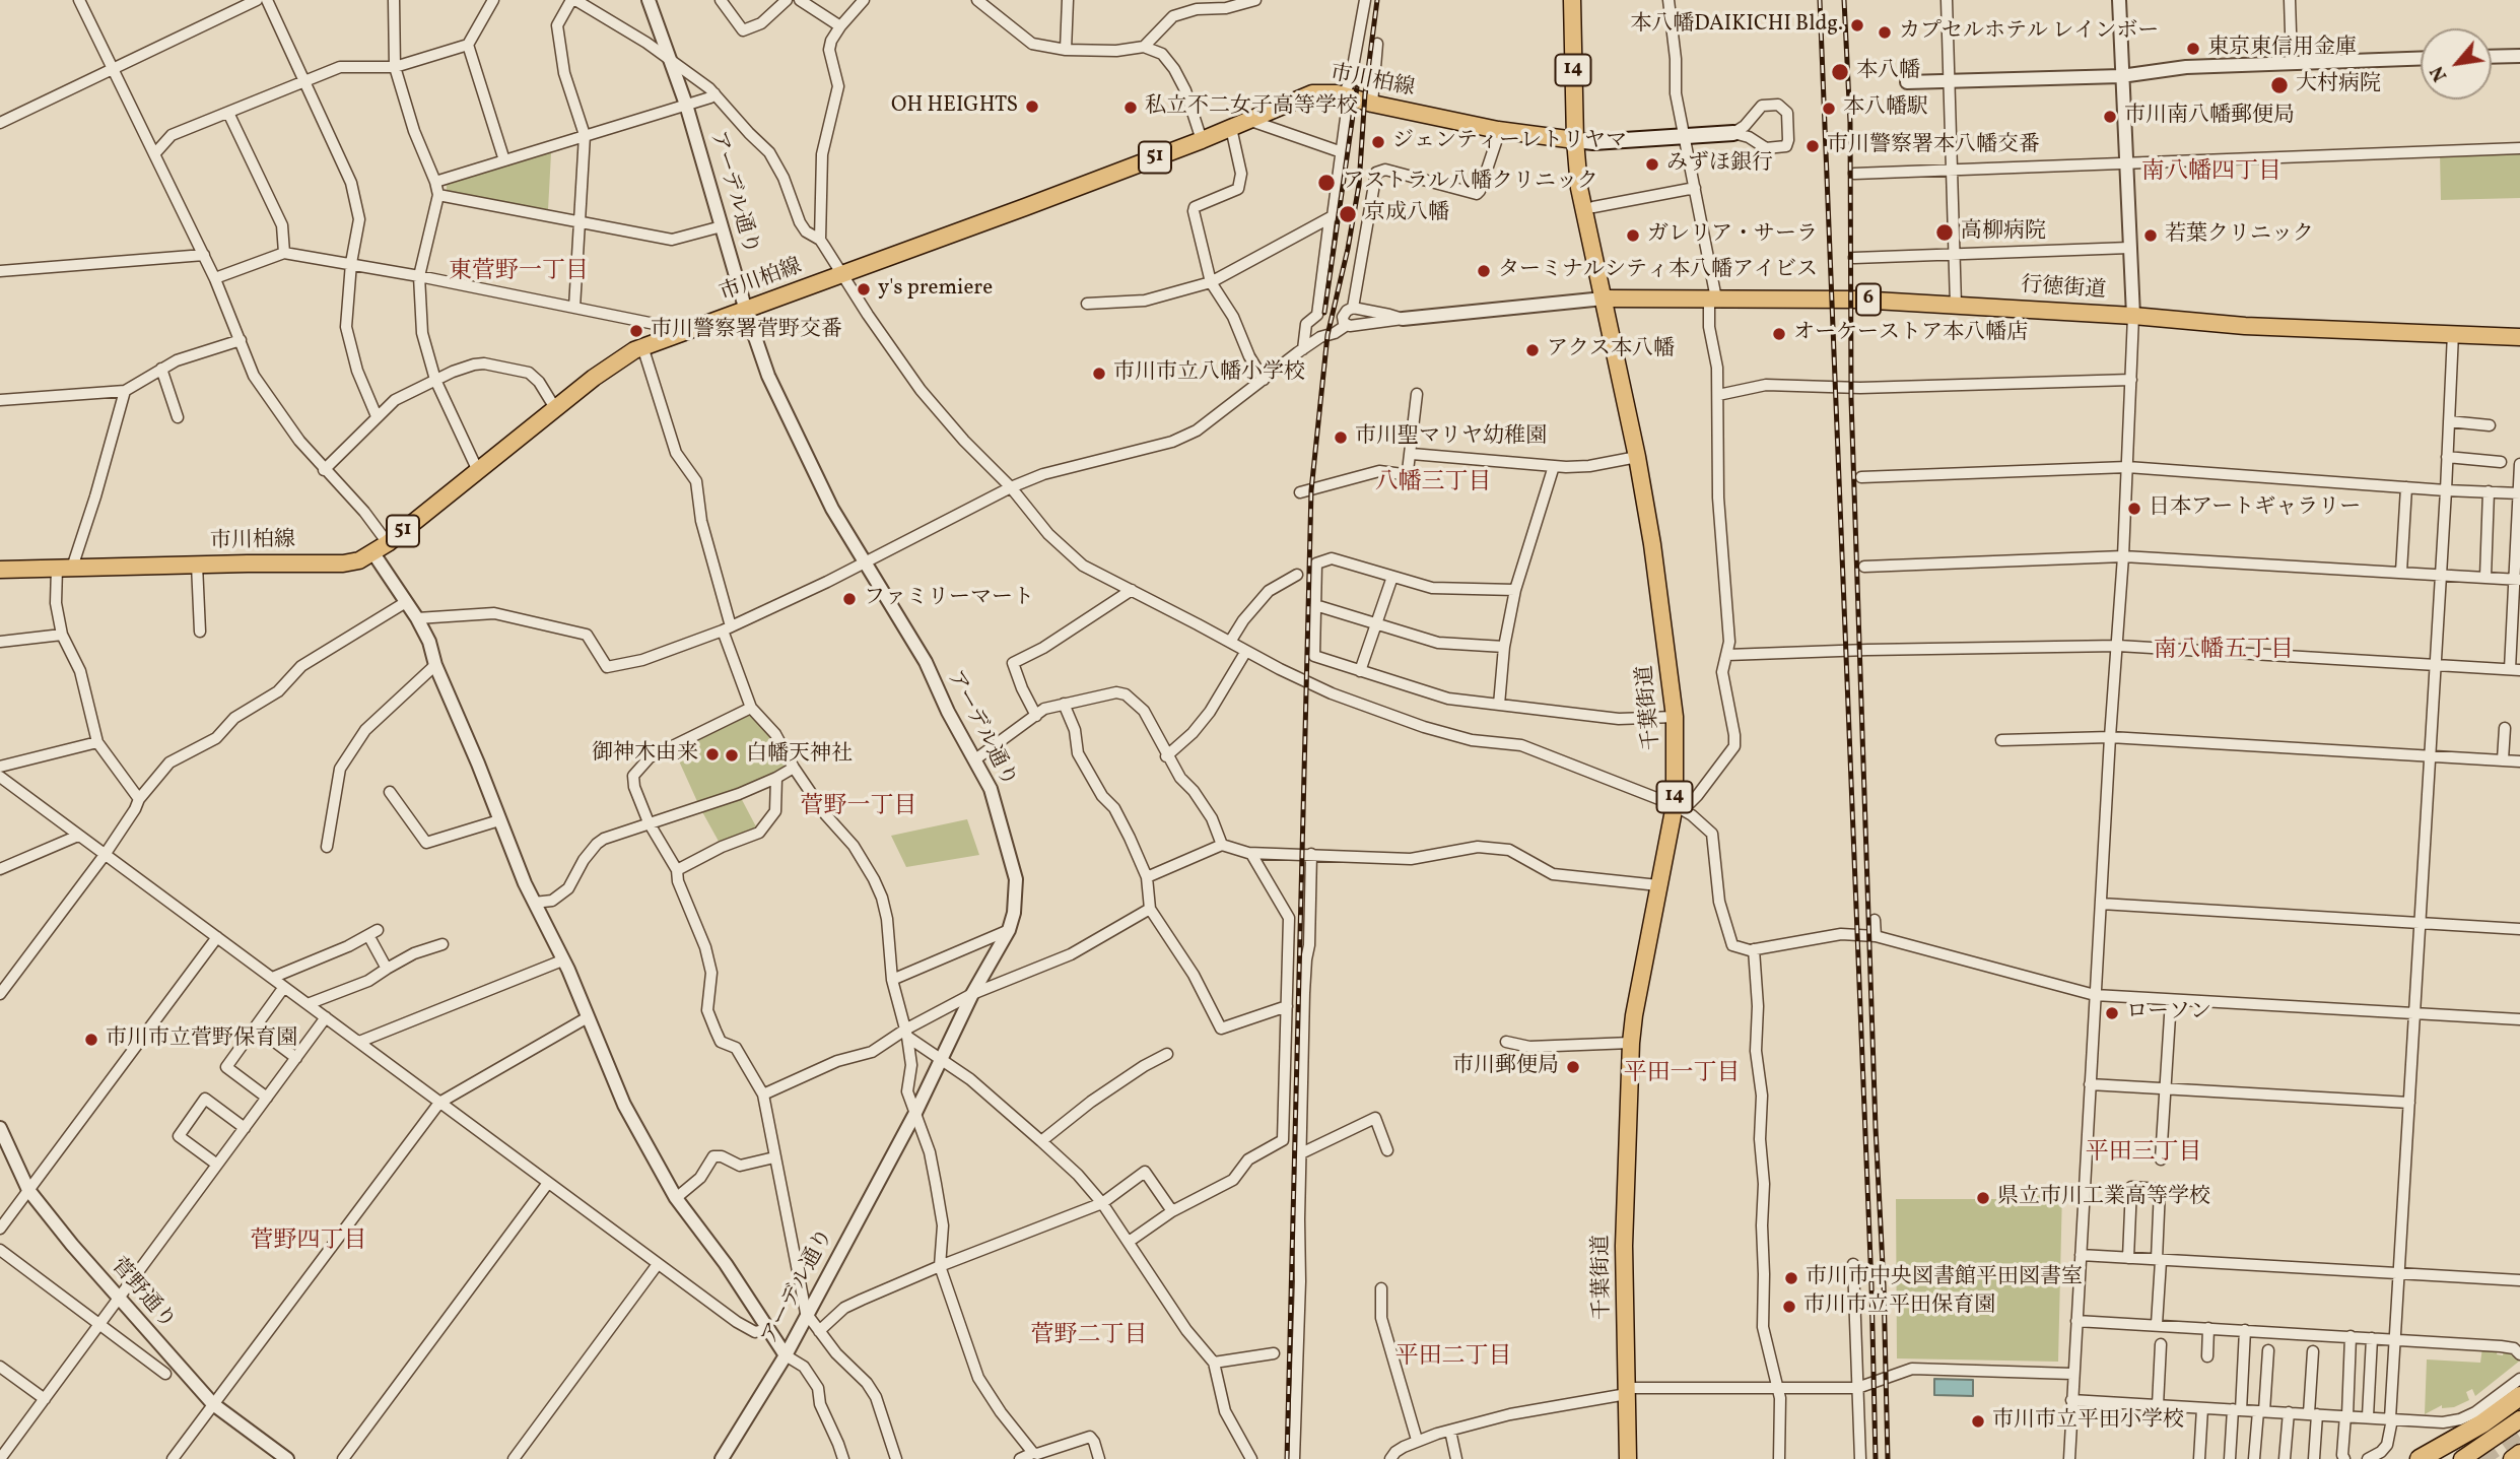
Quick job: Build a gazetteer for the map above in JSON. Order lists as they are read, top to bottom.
{
  "streets": {
    "main road": [
      "14",
      "市川柏線",
      "51",
      "行徳街道",
      "6",
      "千葉街道"
    ],
    "street": ["アーデル通り", "菅野通り"]
  },
  "crossings": [
    ["市川柏線", "アーデル通り"],
    ["市川柏線", "千葉街道"],
    ["行徳街道", "千葉街道"]
  ],
  "districts": [
    "南八幡四丁目",
    "東菅野一丁目",
    "八幡三丁目",
    "南八幡五丁目",
    "菅野一丁目",
    "平田一丁目",
    "平田三丁目",
    "菅野四丁目",
    "菅野二丁目",
    "平田二丁目"
  ],
  "places": [
    "本八幡DAIKICHI Bldg.",
    "カプセルホテル レインボー",
    "東京東信用金庫",
    "本八幡",
    "大村病院",
    "OH HEIGHTS",
    "私立不二女子高等学校",
    "本八幡駅",
    "市川南八幡郵便局",
    "ジェンティーレトリヤマ",
    "市川警察署本八幡交番",
    "みずほ銀行",
    "アストラル八幡クリニック",
    "京成八幡",
    "高柳病院",
    "ガレリア・サーラ",
    "若葉クリニック",
    "ターミナルシティ本八幡アイビス",
    "y's premiere",
    "市川警察署菅野交番",
    "オーケーストア本八幡店",
    "アクス本八幡",
    "市川市立八幡小学校",
    "市川聖マリヤ幼稚園",
    "日本アートギャラリー",
    "ファミリーマート",
    "御神木由来",
    "白幡天神社",
    "ローソン",
    "市川市立菅野保育園",
    "市川郵便局",
    "県立市川工業高等学校",
    "市川市中央図書館平田図書室",
    "市川市立平田保育園",
    "市川市立平田小学校"
  ],
  "north": "bottom left"
}
